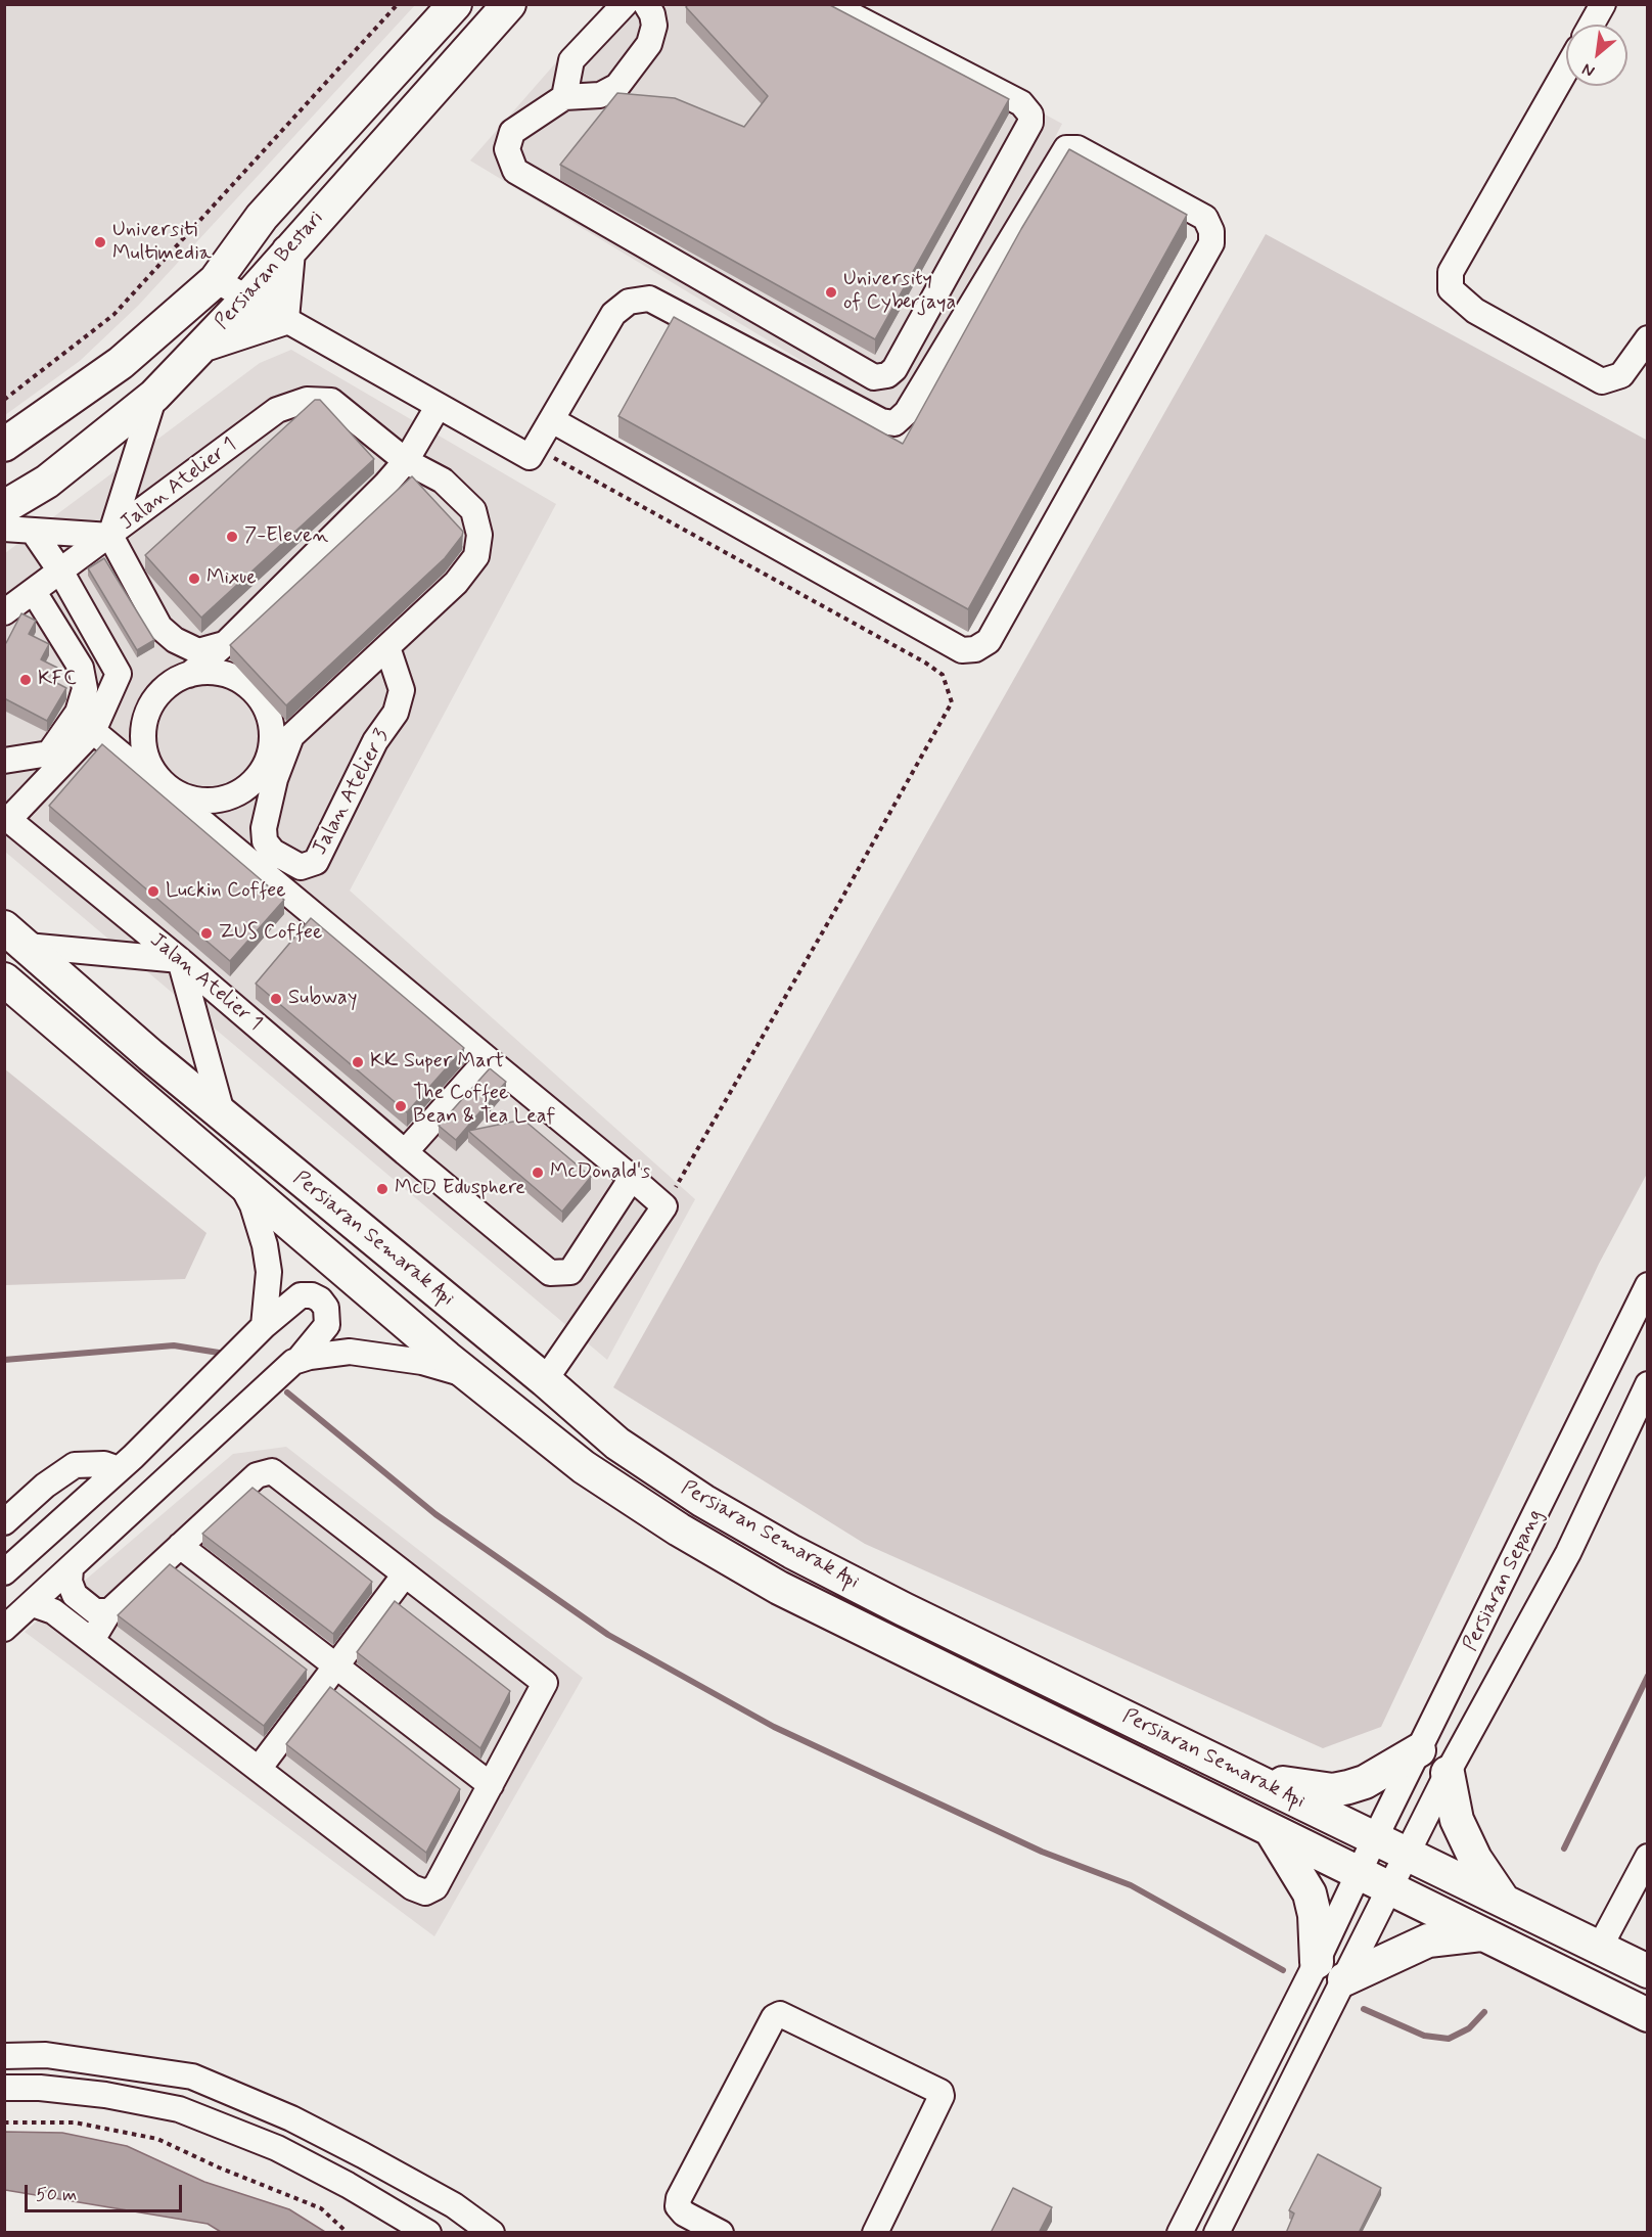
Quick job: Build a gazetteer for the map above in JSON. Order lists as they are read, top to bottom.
{
  "streets": {
    "main road": ["Persiaran Bestari", "Persiaran Semarak Api"],
    "street": ["Jalan Atelier 1", "Jalan Atelier 3", "Persiaran Sepang"]
  },
  "crossings": [
    ["Jalan Atelier 1", "Jalan Atelier 3"],
    ["Persiaran Semarak Api", "Persiaran Sepang"]
  ],
  "places": [
    "Universiti Multimedia",
    "University of Cyberjaya",
    "7-Eleven",
    "Mixue",
    "KFC",
    "Luckin Coffee",
    "ZUS Coffee",
    "Subway",
    "KK Super Mart",
    "The Coffee Bean & Tea Leaf",
    "McDonald's",
    "McD Edusphere"
  ],
  "scale_bar": "50 m",
  "north": "bottom left"
}
